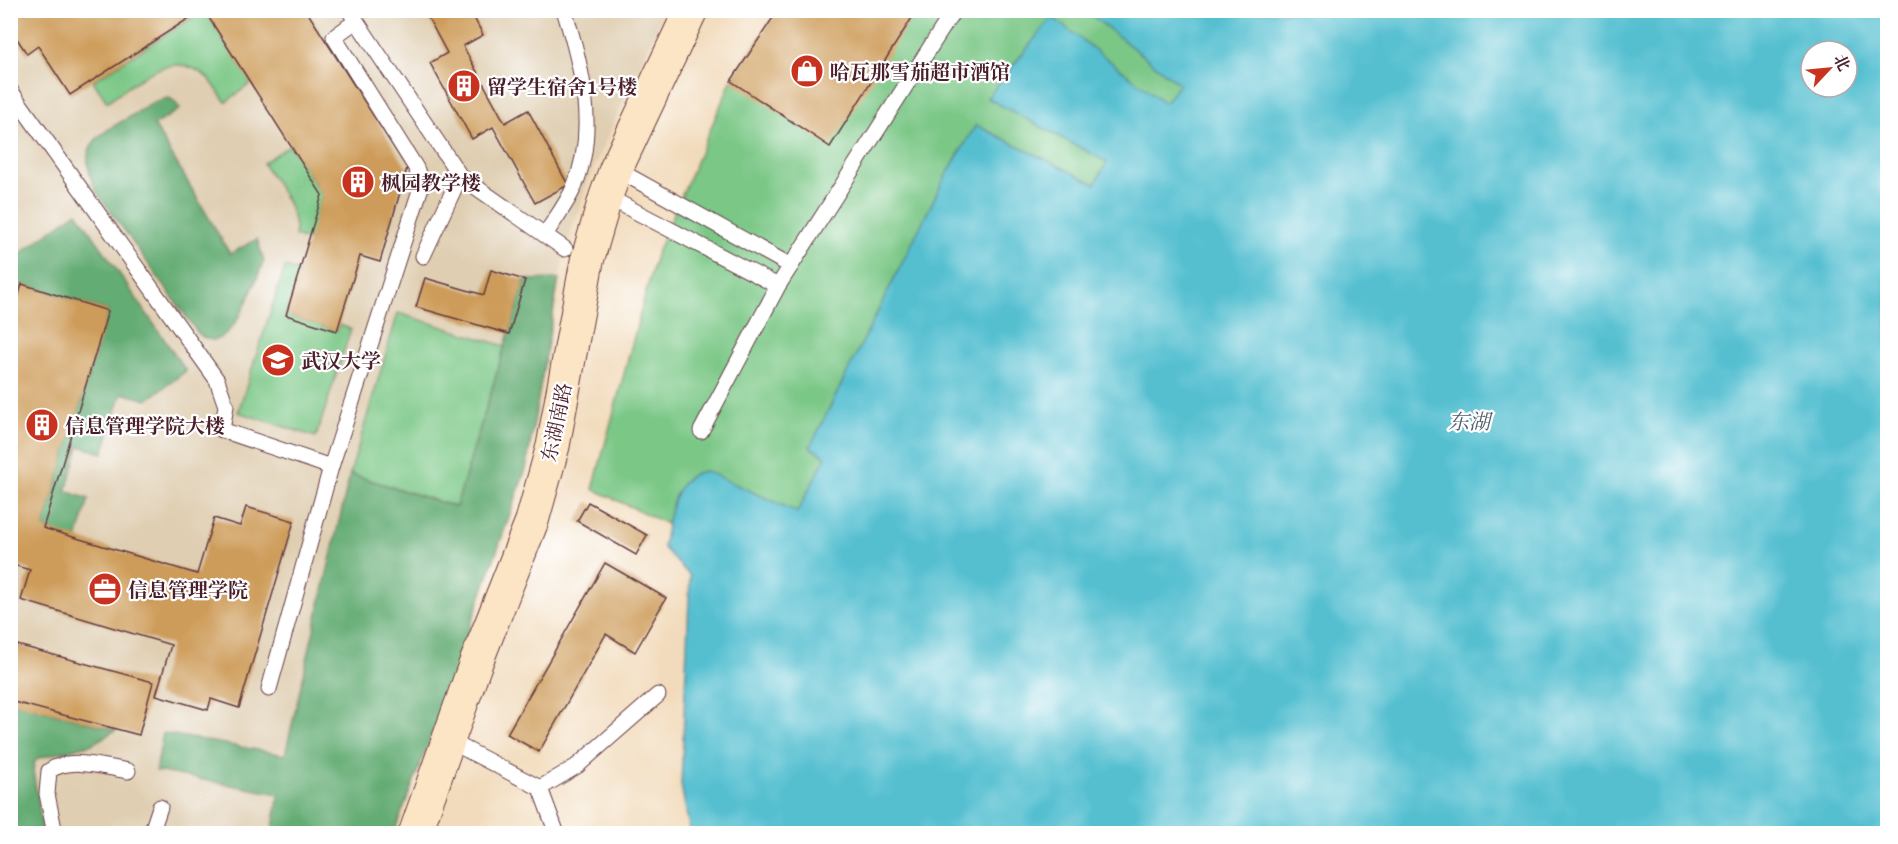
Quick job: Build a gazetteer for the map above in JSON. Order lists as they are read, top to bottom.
{
  "streets": {
    "street": ["东湖南路"]
  },
  "water": ["东湖"],
  "places": {
    "shop": ["哈瓦那雪茄超市酒馆"],
    "building": ["留学生宿舍1号楼", "枫园教学楼", "信息管理学院大楼"],
    "school or university": ["武汉大学"],
    "office": ["信息管理学院"]
  },
  "north": "top right"
}
